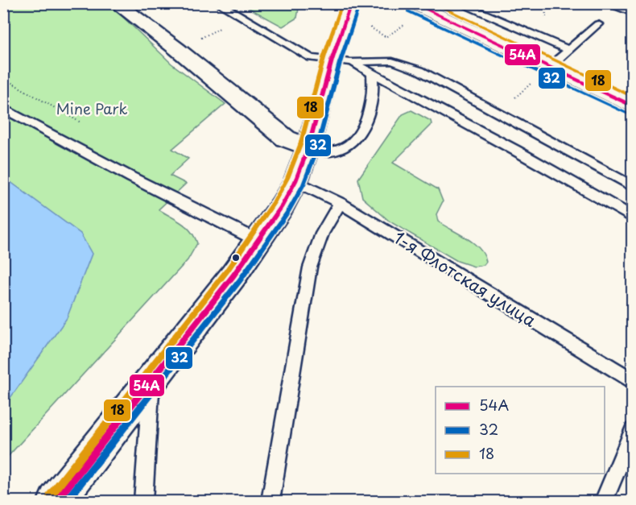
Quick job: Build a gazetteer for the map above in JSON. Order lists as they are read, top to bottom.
{
  "streets": {
    "lane": ["1-я Флотская улица"]
  },
  "parks": ["Mine Park"],
  "lines": ["transit line 54А", "transit line 18", "transit line 32"],
  "legend": ["54А", "32", "18"]
}
